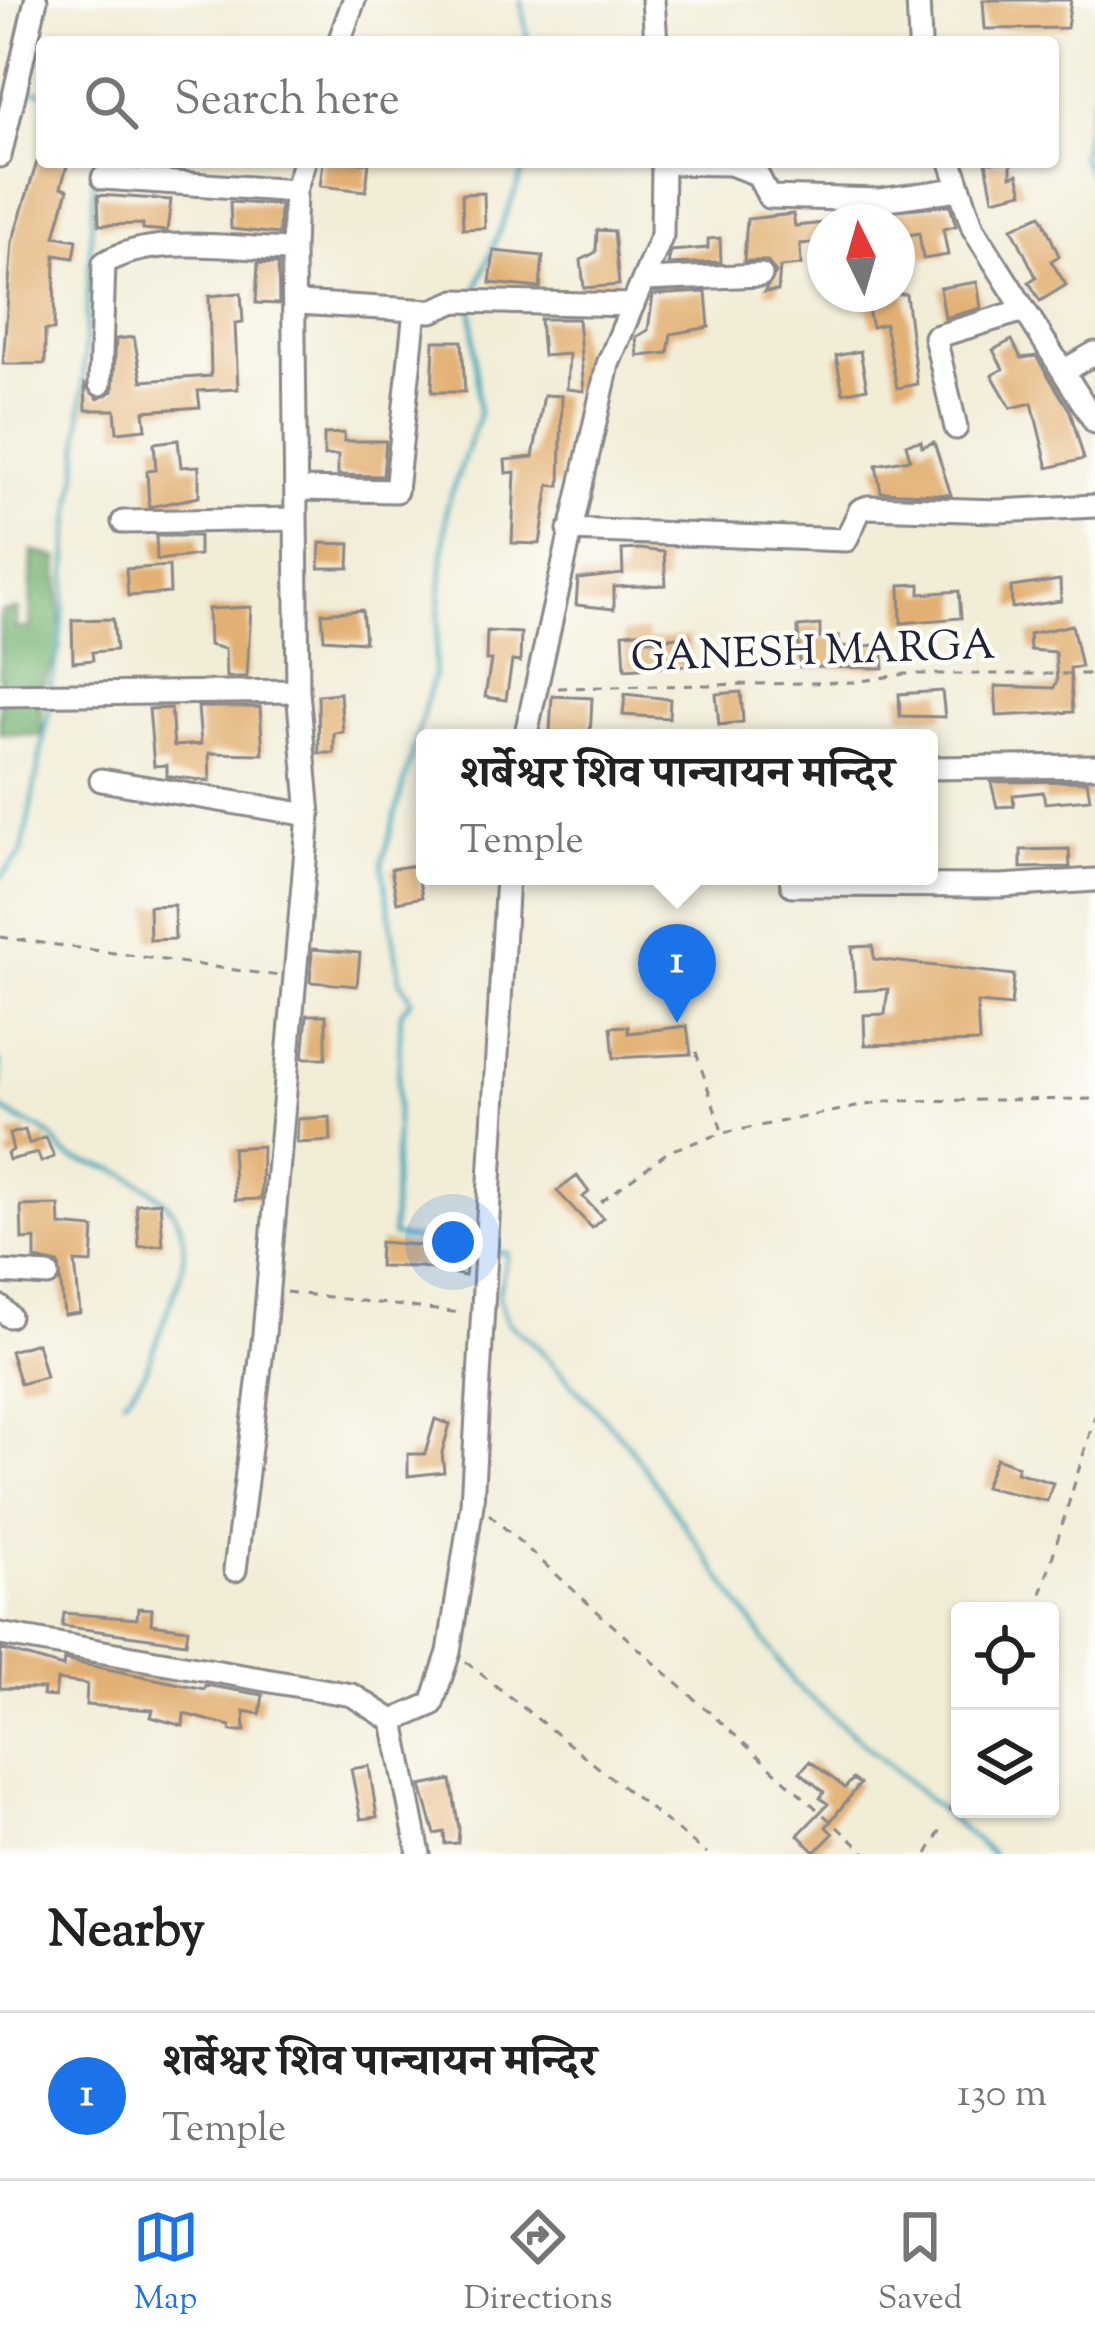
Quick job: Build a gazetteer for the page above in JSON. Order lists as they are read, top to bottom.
{
  "streets": {
    "path": ["GANESH MARGA"]
  },
  "north": "top",
  "page": {
    "search": "Search here",
    "popup": ["शर्बेश्वर शिव पान्चायन मन्दिर", "Temple"],
    "pins": "1",
    "heading": "Nearby",
    "list": [
      {
        "mark": "1",
        "name": "शर्बेश्वर शिव पान्चायन मन्दिर",
        "note": "Temple",
        "value": "130 m"
      }
    ],
    "nav": ["Map", "Directions", "Saved"]
  }
}
